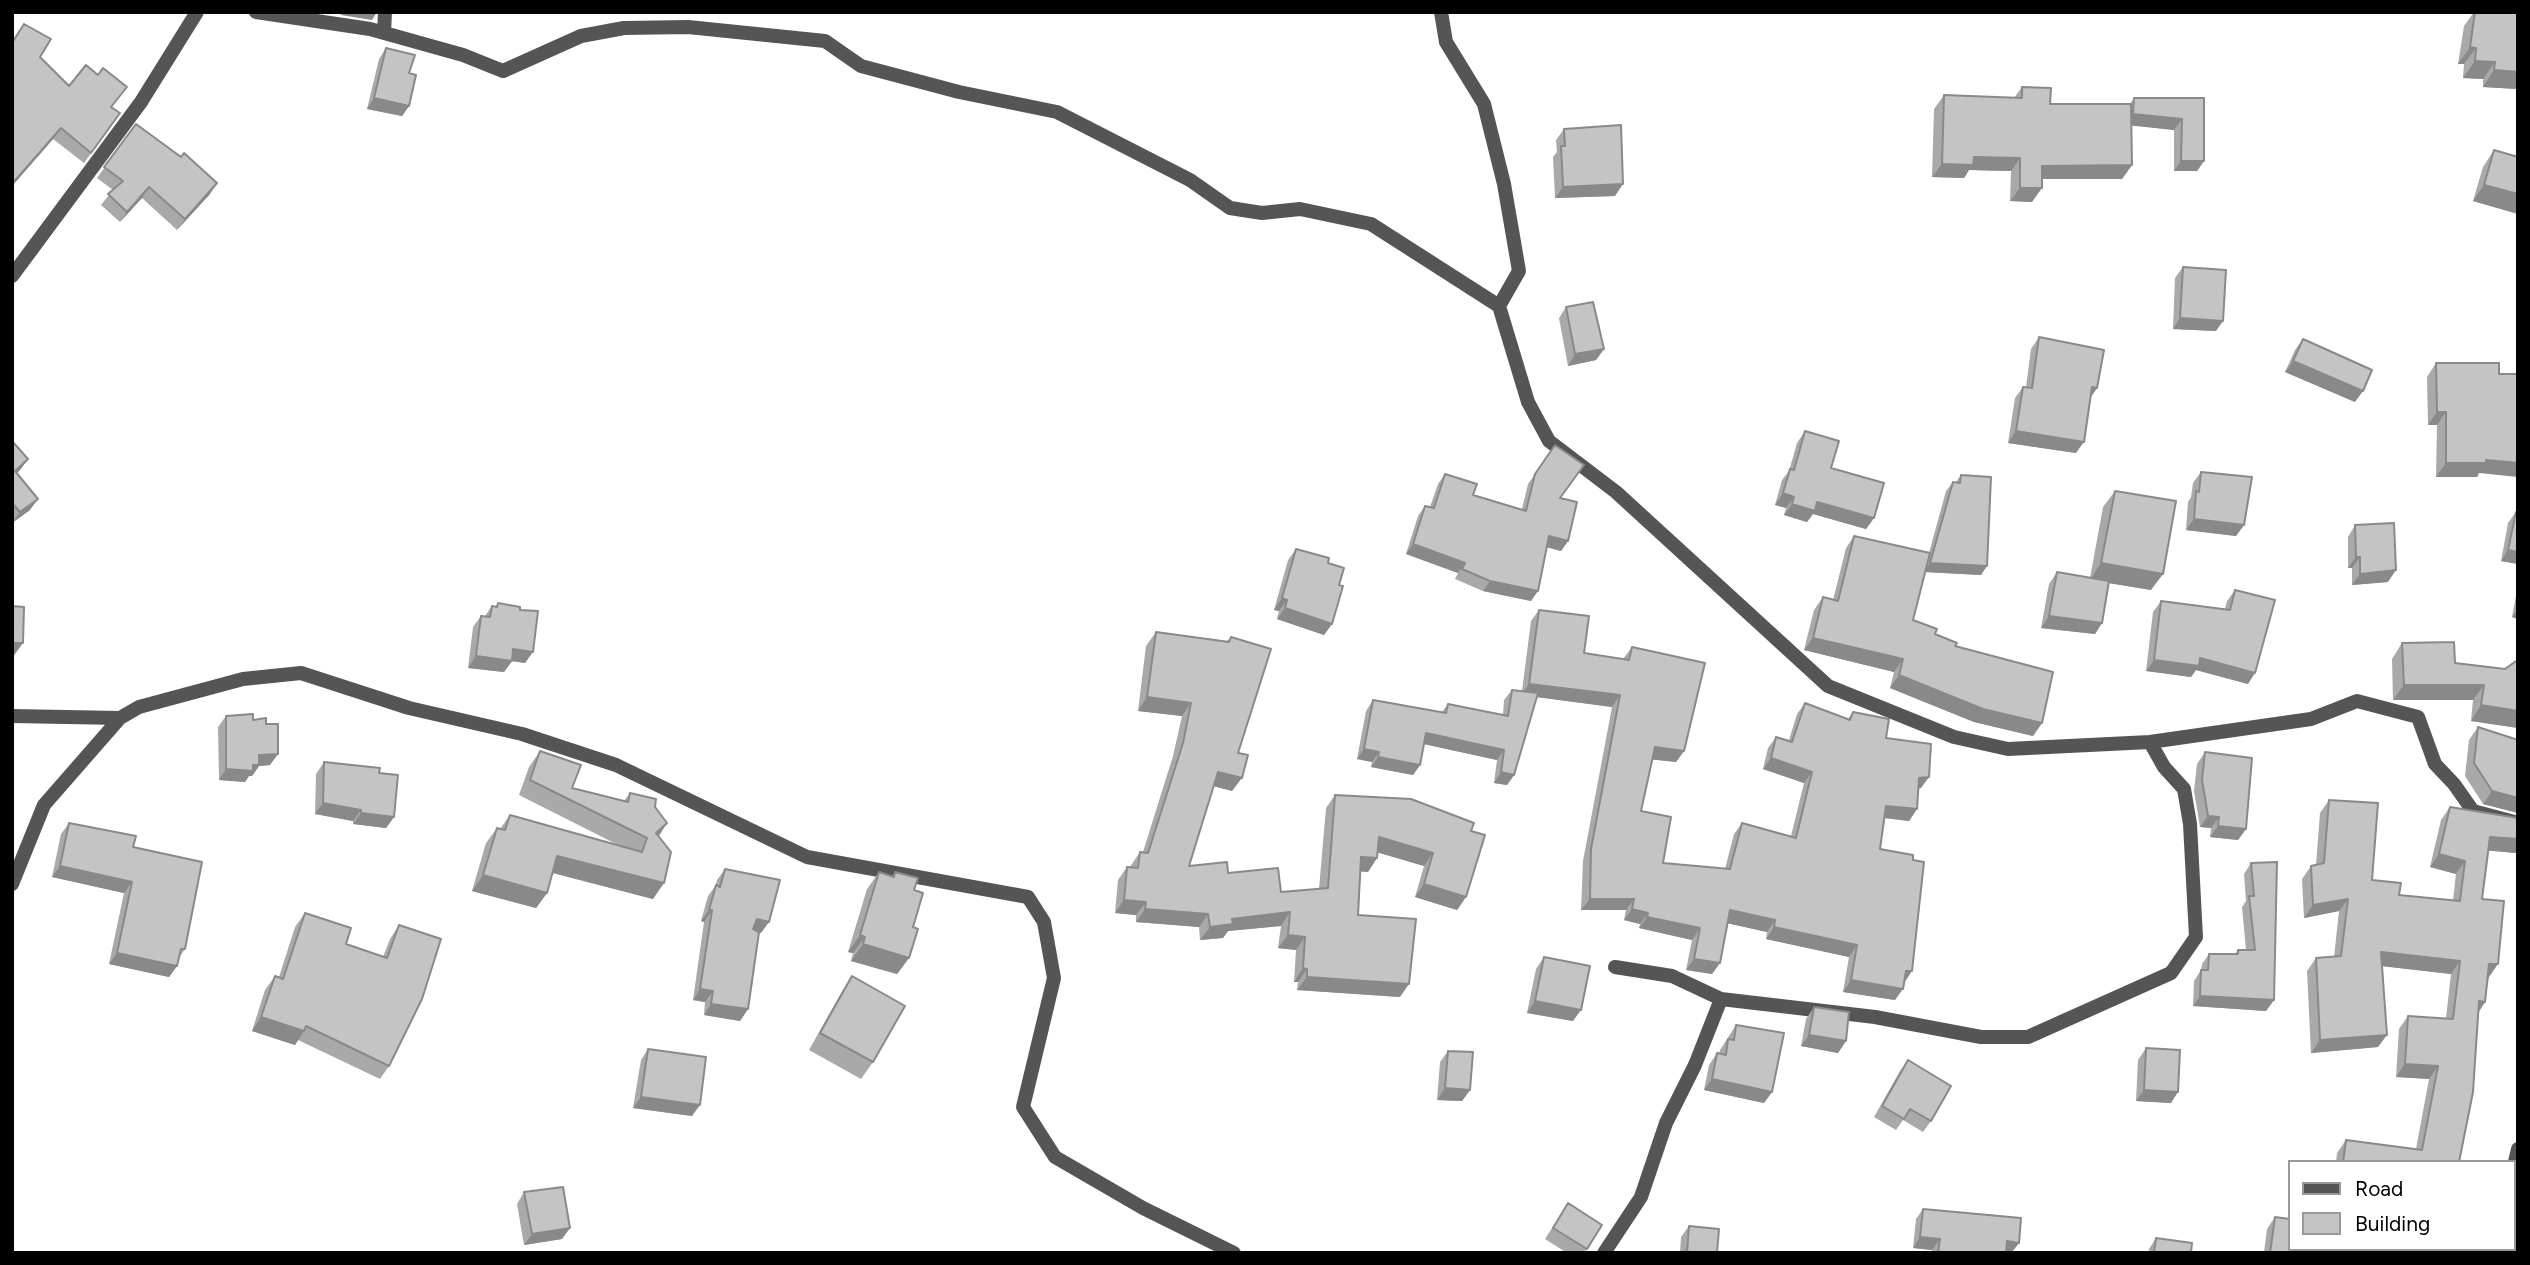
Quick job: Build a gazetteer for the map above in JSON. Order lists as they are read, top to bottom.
{
  "legend": ["Road", "Building"]
}
